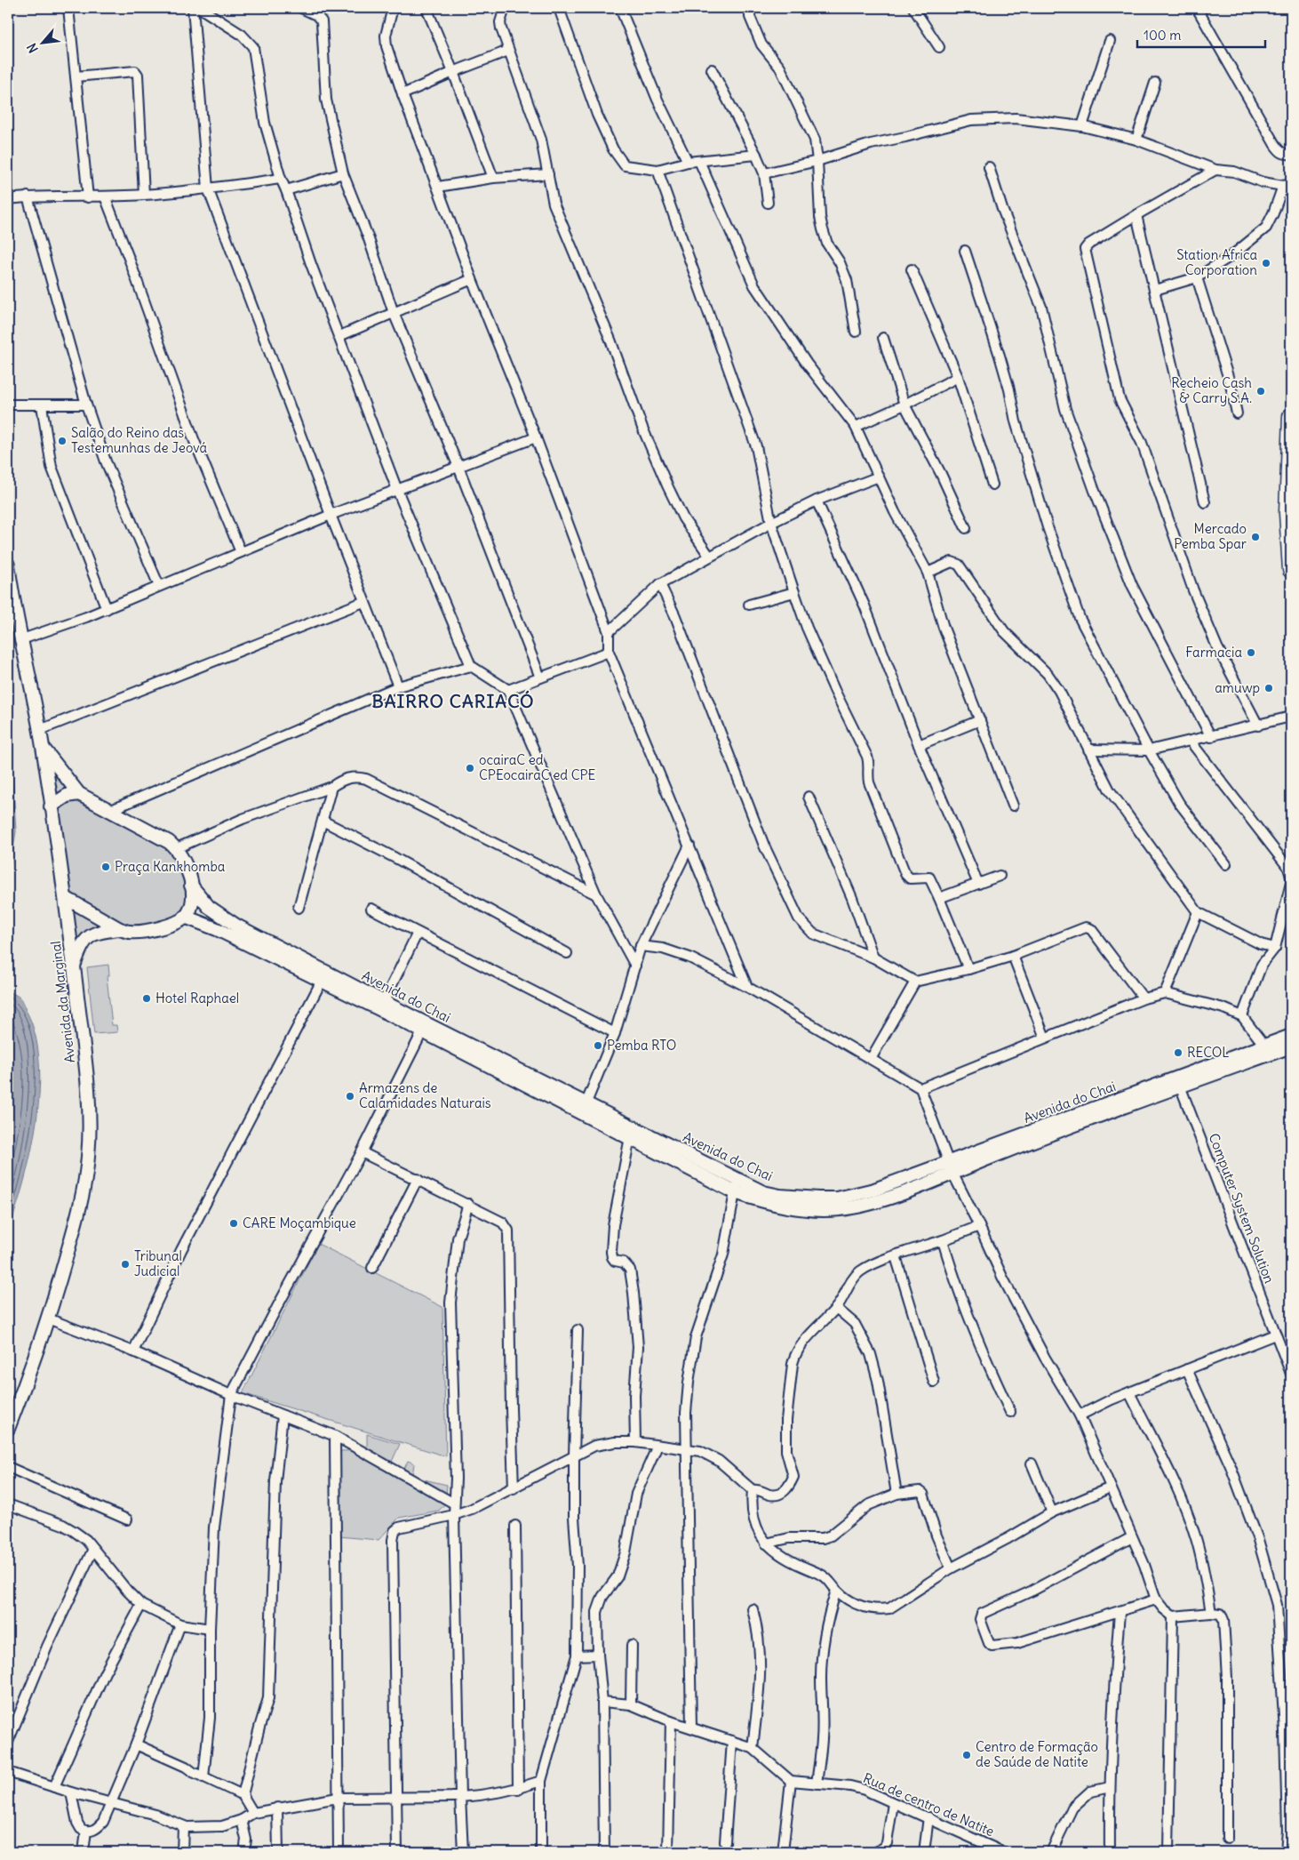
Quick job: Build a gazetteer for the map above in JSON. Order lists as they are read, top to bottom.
{
  "streets": {
    "main road": ["Avenida do Chai", "Avenida da Marginal"],
    "street": ["Computer System Solution", "Rua de centro de Natite"]
  },
  "crossings": [
    ["Avenida do Chai", "Computer System Solution"]
  ],
  "districts": ["BAIRRO CARIACÓ"],
  "places": [
    "Station Africa Corporation",
    "Recheio Cash & Carry S.A.",
    "Salão do Reino das Testemunhas de Jeová",
    "Mercado Pemba Spar",
    "Farmacia",
    "amuwp",
    "ocairaC ed CPEocairaC ed CPE",
    "Praça Kankhomba",
    "Hotel Raphael",
    "Pemba RTO",
    "RECOL",
    "Armazens de Calamidades Naturais",
    "CARE Moçambique",
    "Tribunal Judicial",
    "Centro de Formação de Saúde de Natite"
  ],
  "scale_bar": "100 m",
  "north": "bottom left"
}
